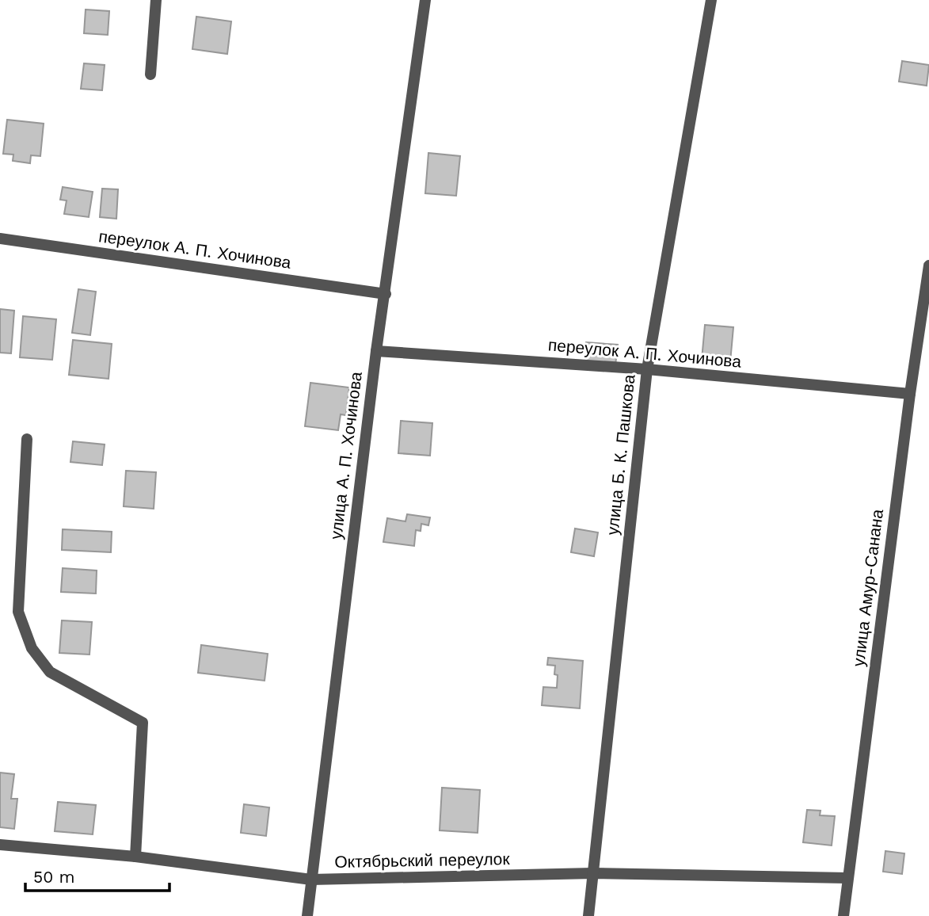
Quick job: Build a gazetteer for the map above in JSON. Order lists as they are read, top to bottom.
{
  "streets": {
    "street": [
      "переулок А. П. Хочинова",
      "улица Б. К. Пашкова",
      "улица А. П. Хочинова",
      "улица Амур-Санана",
      "Октябрьский переулок"
    ]
  },
  "crossings": [
    ["переулок А. П. Хочинова", "улица Б. К. Пашкова"],
    ["переулок А. П. Хочинова", "улица А. П. Хочинова"],
    ["переулок А. П. Хочинова", "улица Амур-Санана"],
    ["улица Б. К. Пашкова", "Октябрьский переулок"],
    ["улица А. П. Хочинова", "Октябрьский переулок"],
    ["улица Амур-Санана", "Октябрьский переулок"]
  ],
  "scale_bar": "50 m"
}
